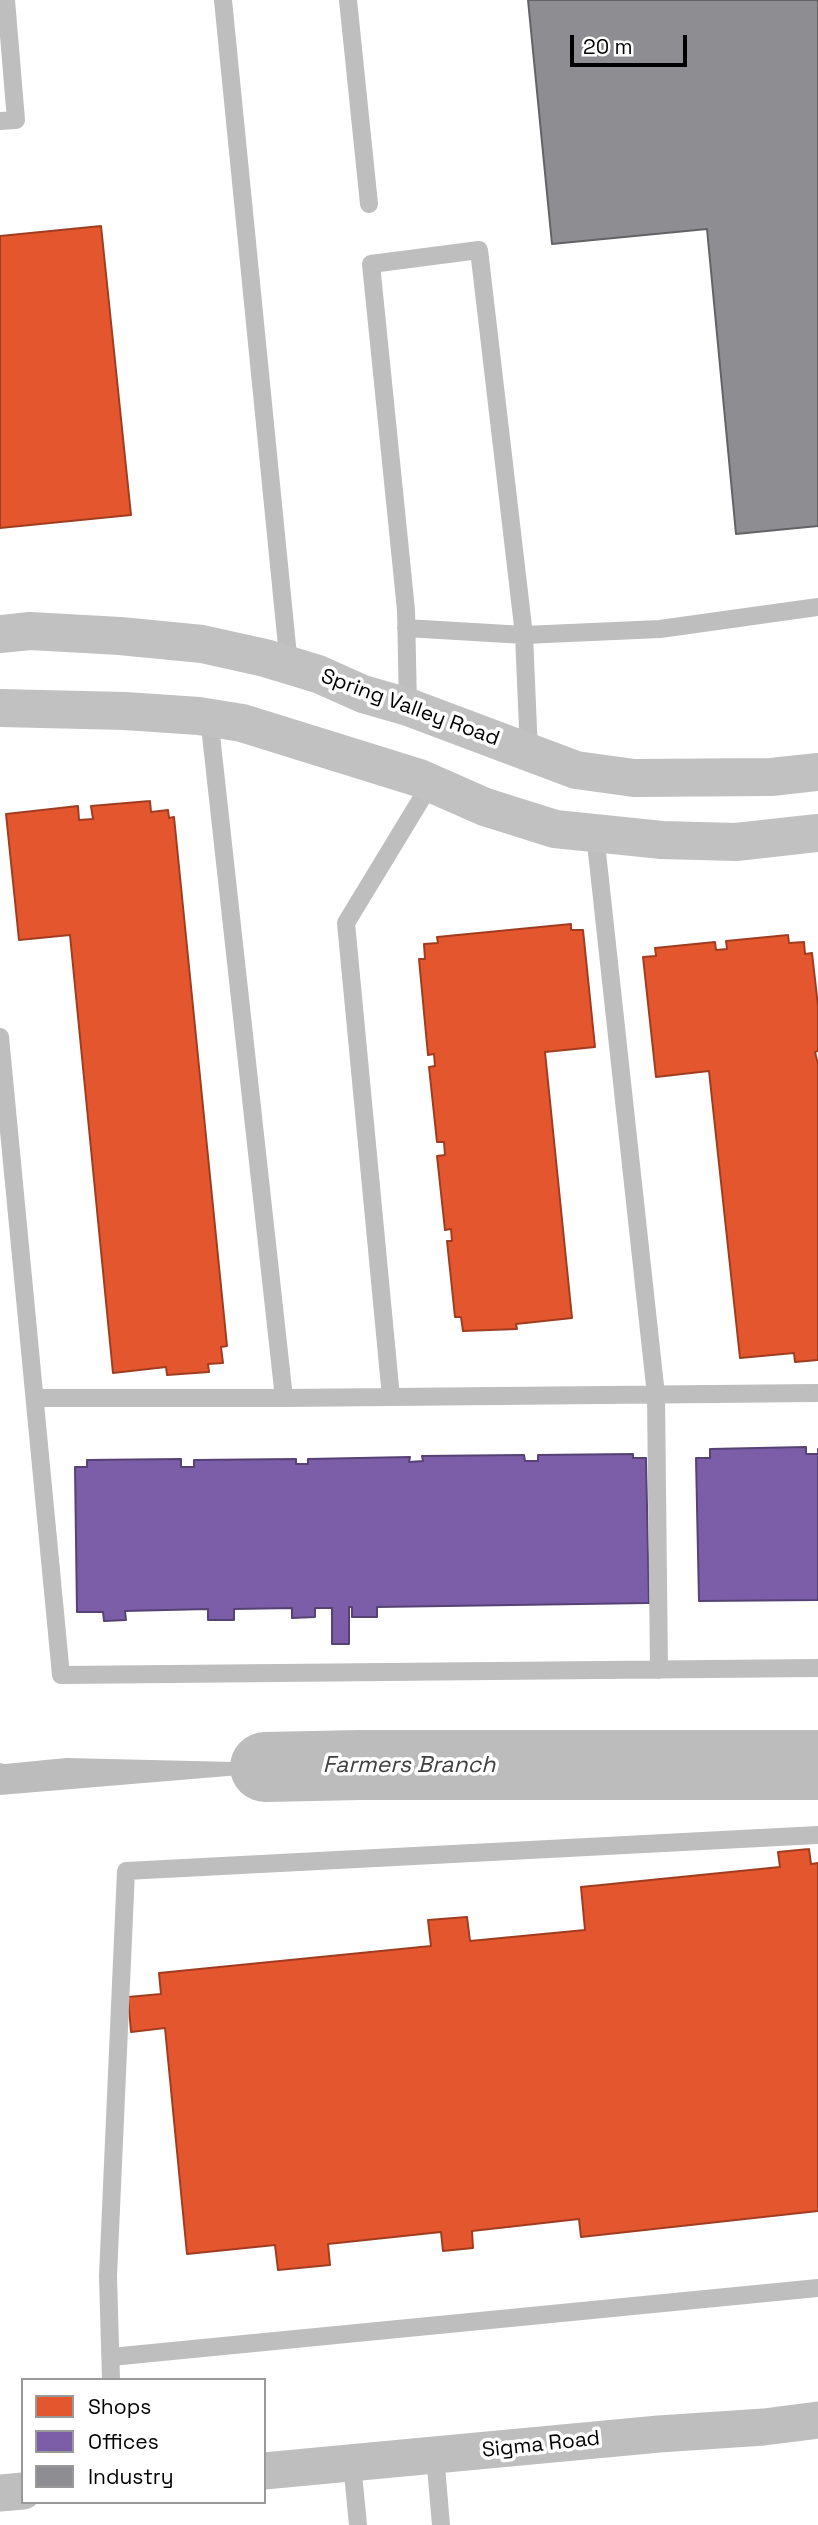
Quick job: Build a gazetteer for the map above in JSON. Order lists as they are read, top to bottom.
{
  "streets": {
    "main road": ["Spring Valley Road"],
    "street": ["Sigma Road"]
  },
  "water": ["Farmers Branch"],
  "legend": ["Shops", "Offices", "Industry"],
  "scale_bar": "20 m"
}
